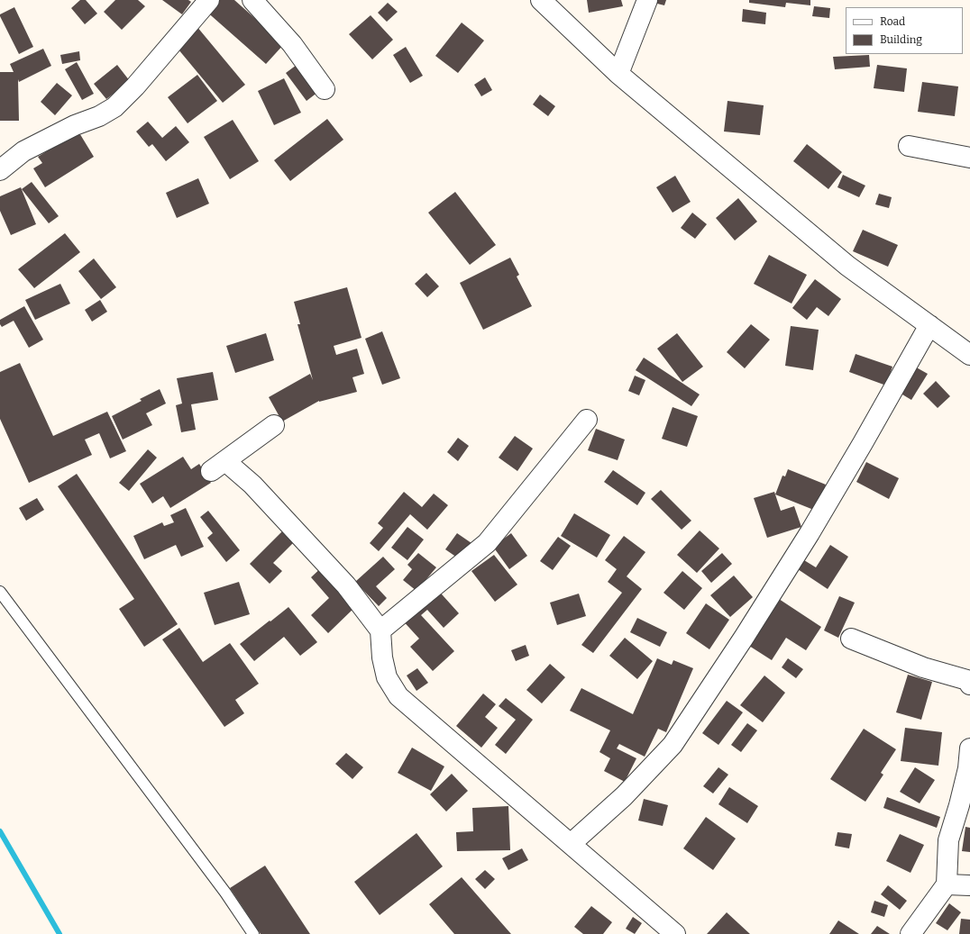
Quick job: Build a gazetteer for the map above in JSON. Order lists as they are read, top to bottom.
{
  "legend": ["Road", "Building"]
}
